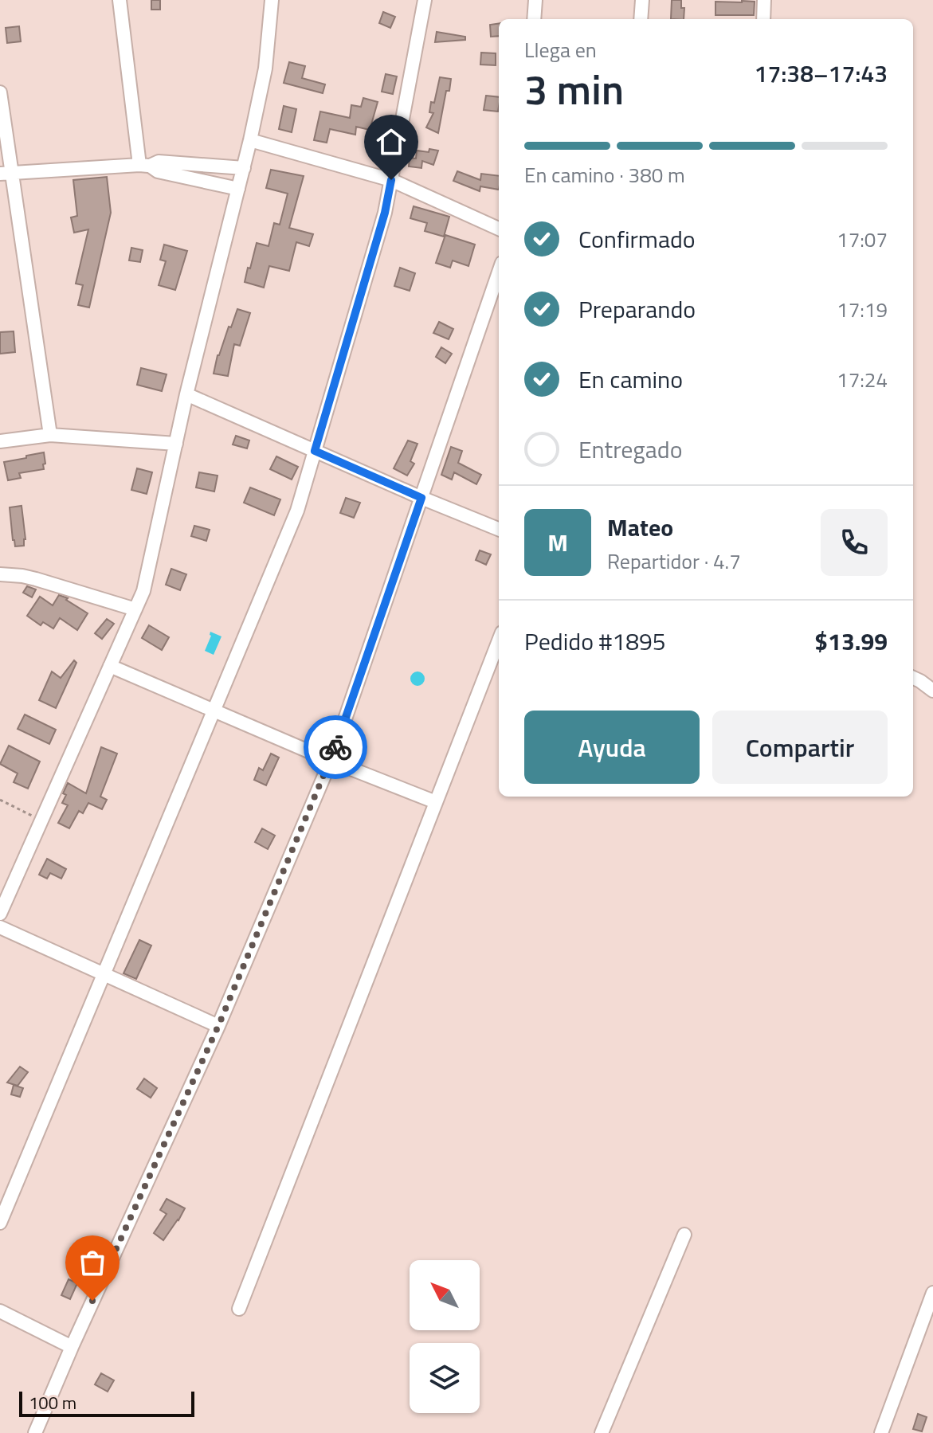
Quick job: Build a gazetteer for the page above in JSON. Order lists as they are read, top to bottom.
{
  "scale_bar": "100 m",
  "north": "top left",
  "page": {
    "heading": ["3 min", "Llega en", "17:38–17:43"],
    "panel": [
      "Mateo",
      "Repartidor · 4.7",
      "Pedido #1895",
      "$13.99"
    ],
    "bar": "En camino · 380 m",
    "list": [
      ["Confirmado", "17:07"],
      ["Preparando", "17:19"],
      ["En camino", "17:24"],
      "Entregado"
    ],
    "round": "M",
    "buttons": ["Ayuda", "Compartir"],
    "scale": "100 m"
  }
}
